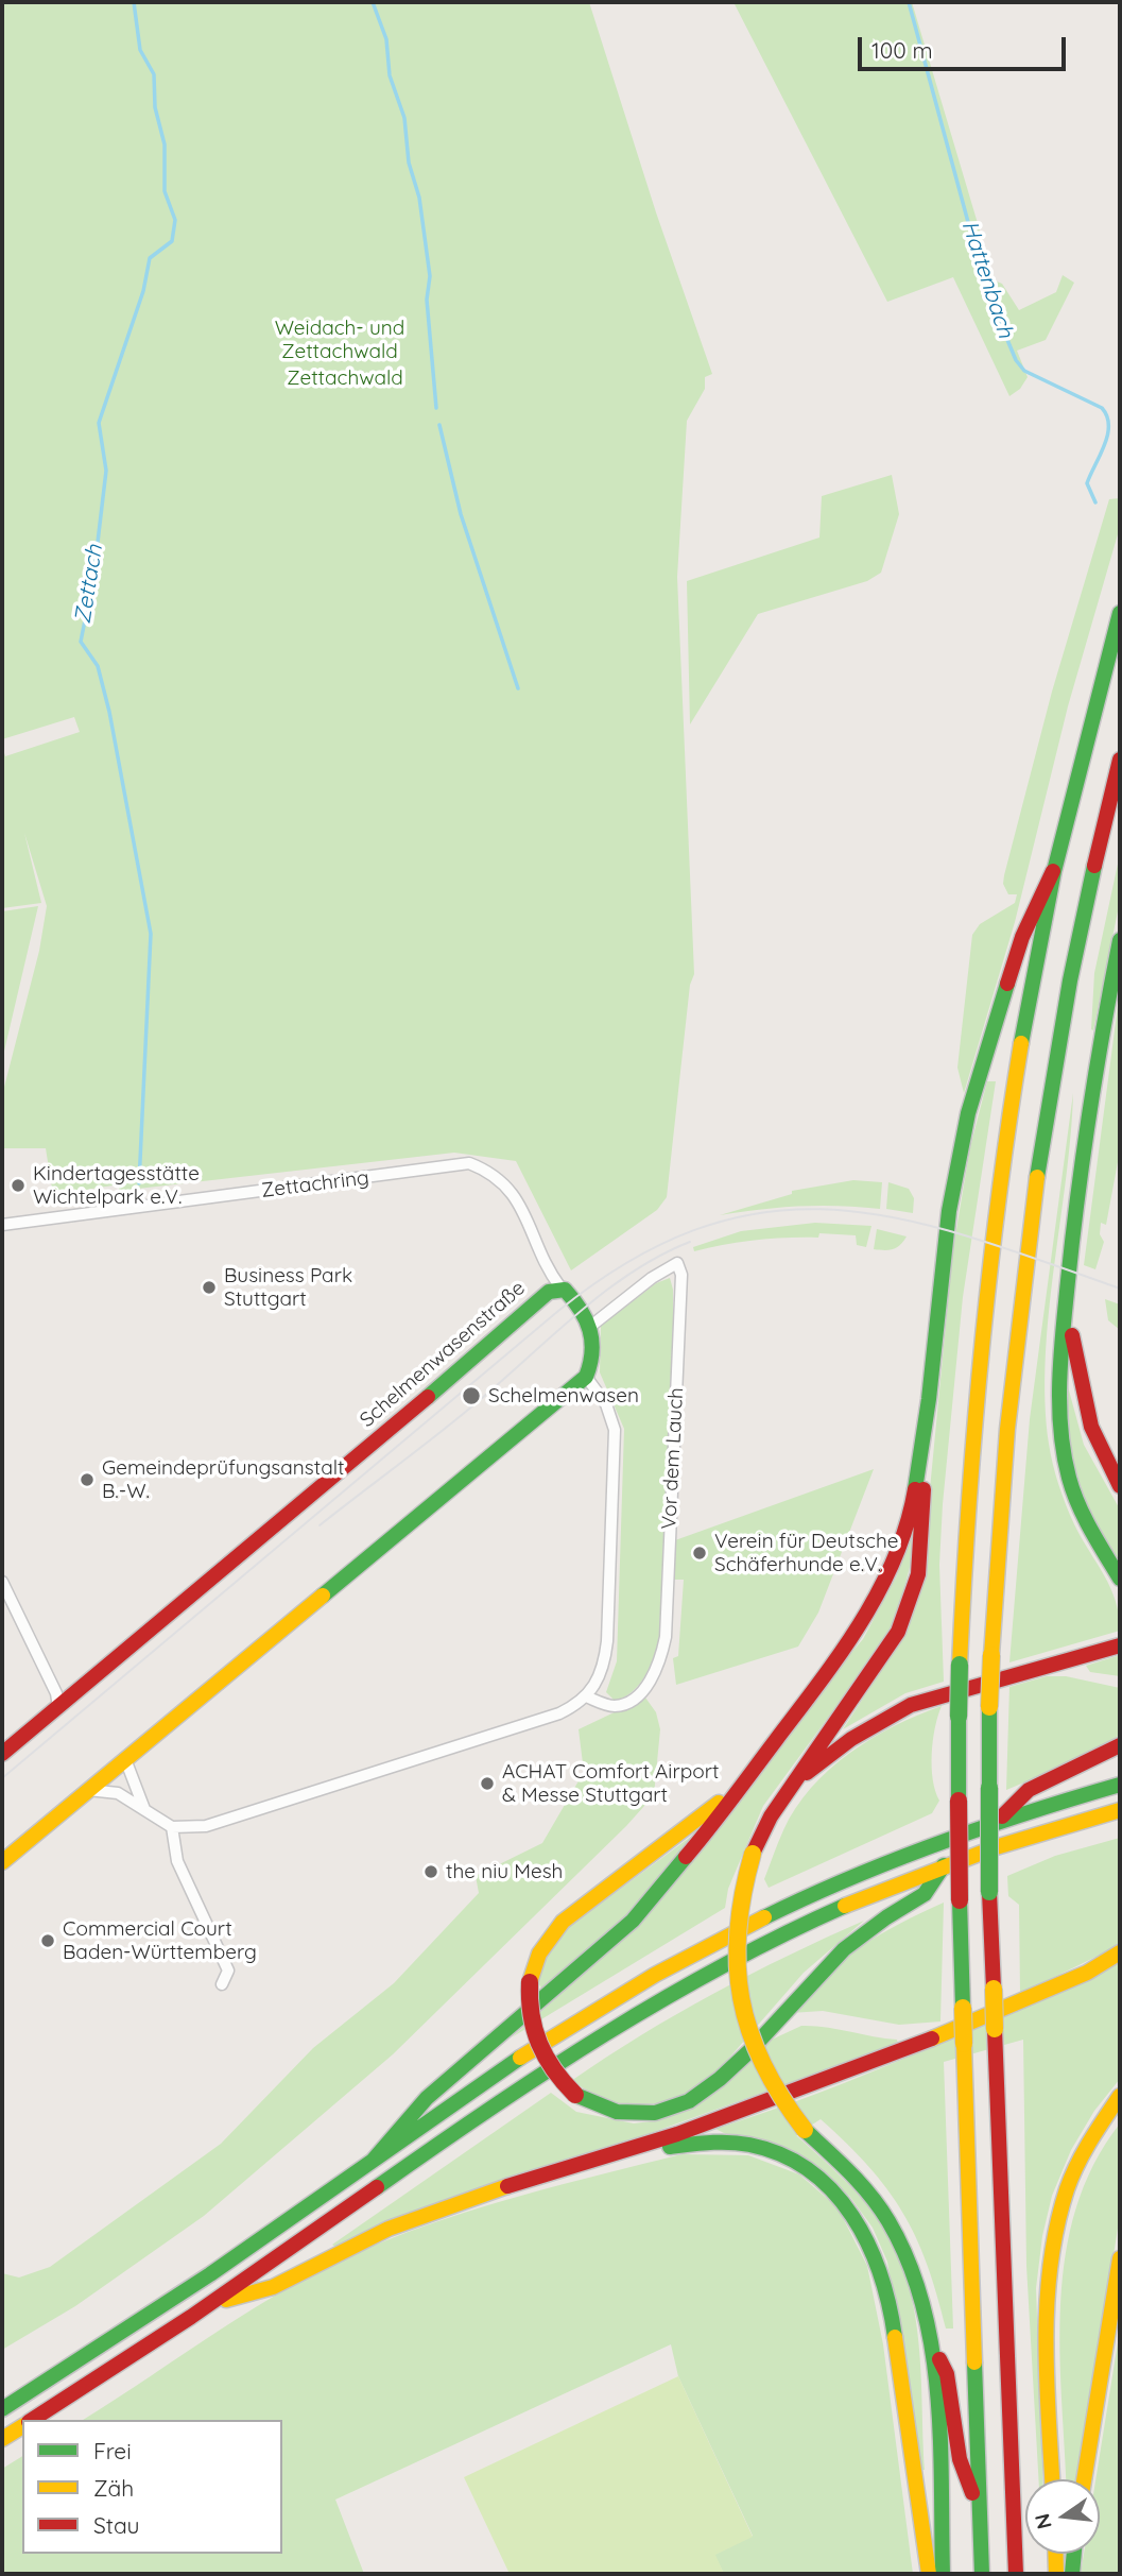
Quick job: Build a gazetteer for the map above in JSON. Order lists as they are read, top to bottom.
{
  "streets": {
    "main road": ["Schelmenwasenstraße"],
    "street": ["Zettachring", "Vor dem Lauch"]
  },
  "crossings": [
    ["Zettachring", "Schelmenwasenstraße"]
  ],
  "water": ["Hattenbach", "Zettach"],
  "parks": ["Weidach- und Zettachwald", "Zettachwald"],
  "places": [
    "Kindertagesstätte Wichtelpark e.V.",
    "Business Park Stuttgart",
    "Schelmenwasen",
    "Gemeindeprüfungsanstalt B.-W.",
    "Verein für Deutsche Schäferhunde e.V.",
    "ACHAT Comfort Airport & Messe Stuttgart",
    "the niu Mesh",
    "Commercial Court Baden-Württemberg"
  ],
  "legend": ["Frei", "Zäh", "Stau"],
  "scale_bar": "100 m",
  "north": "left"
}
